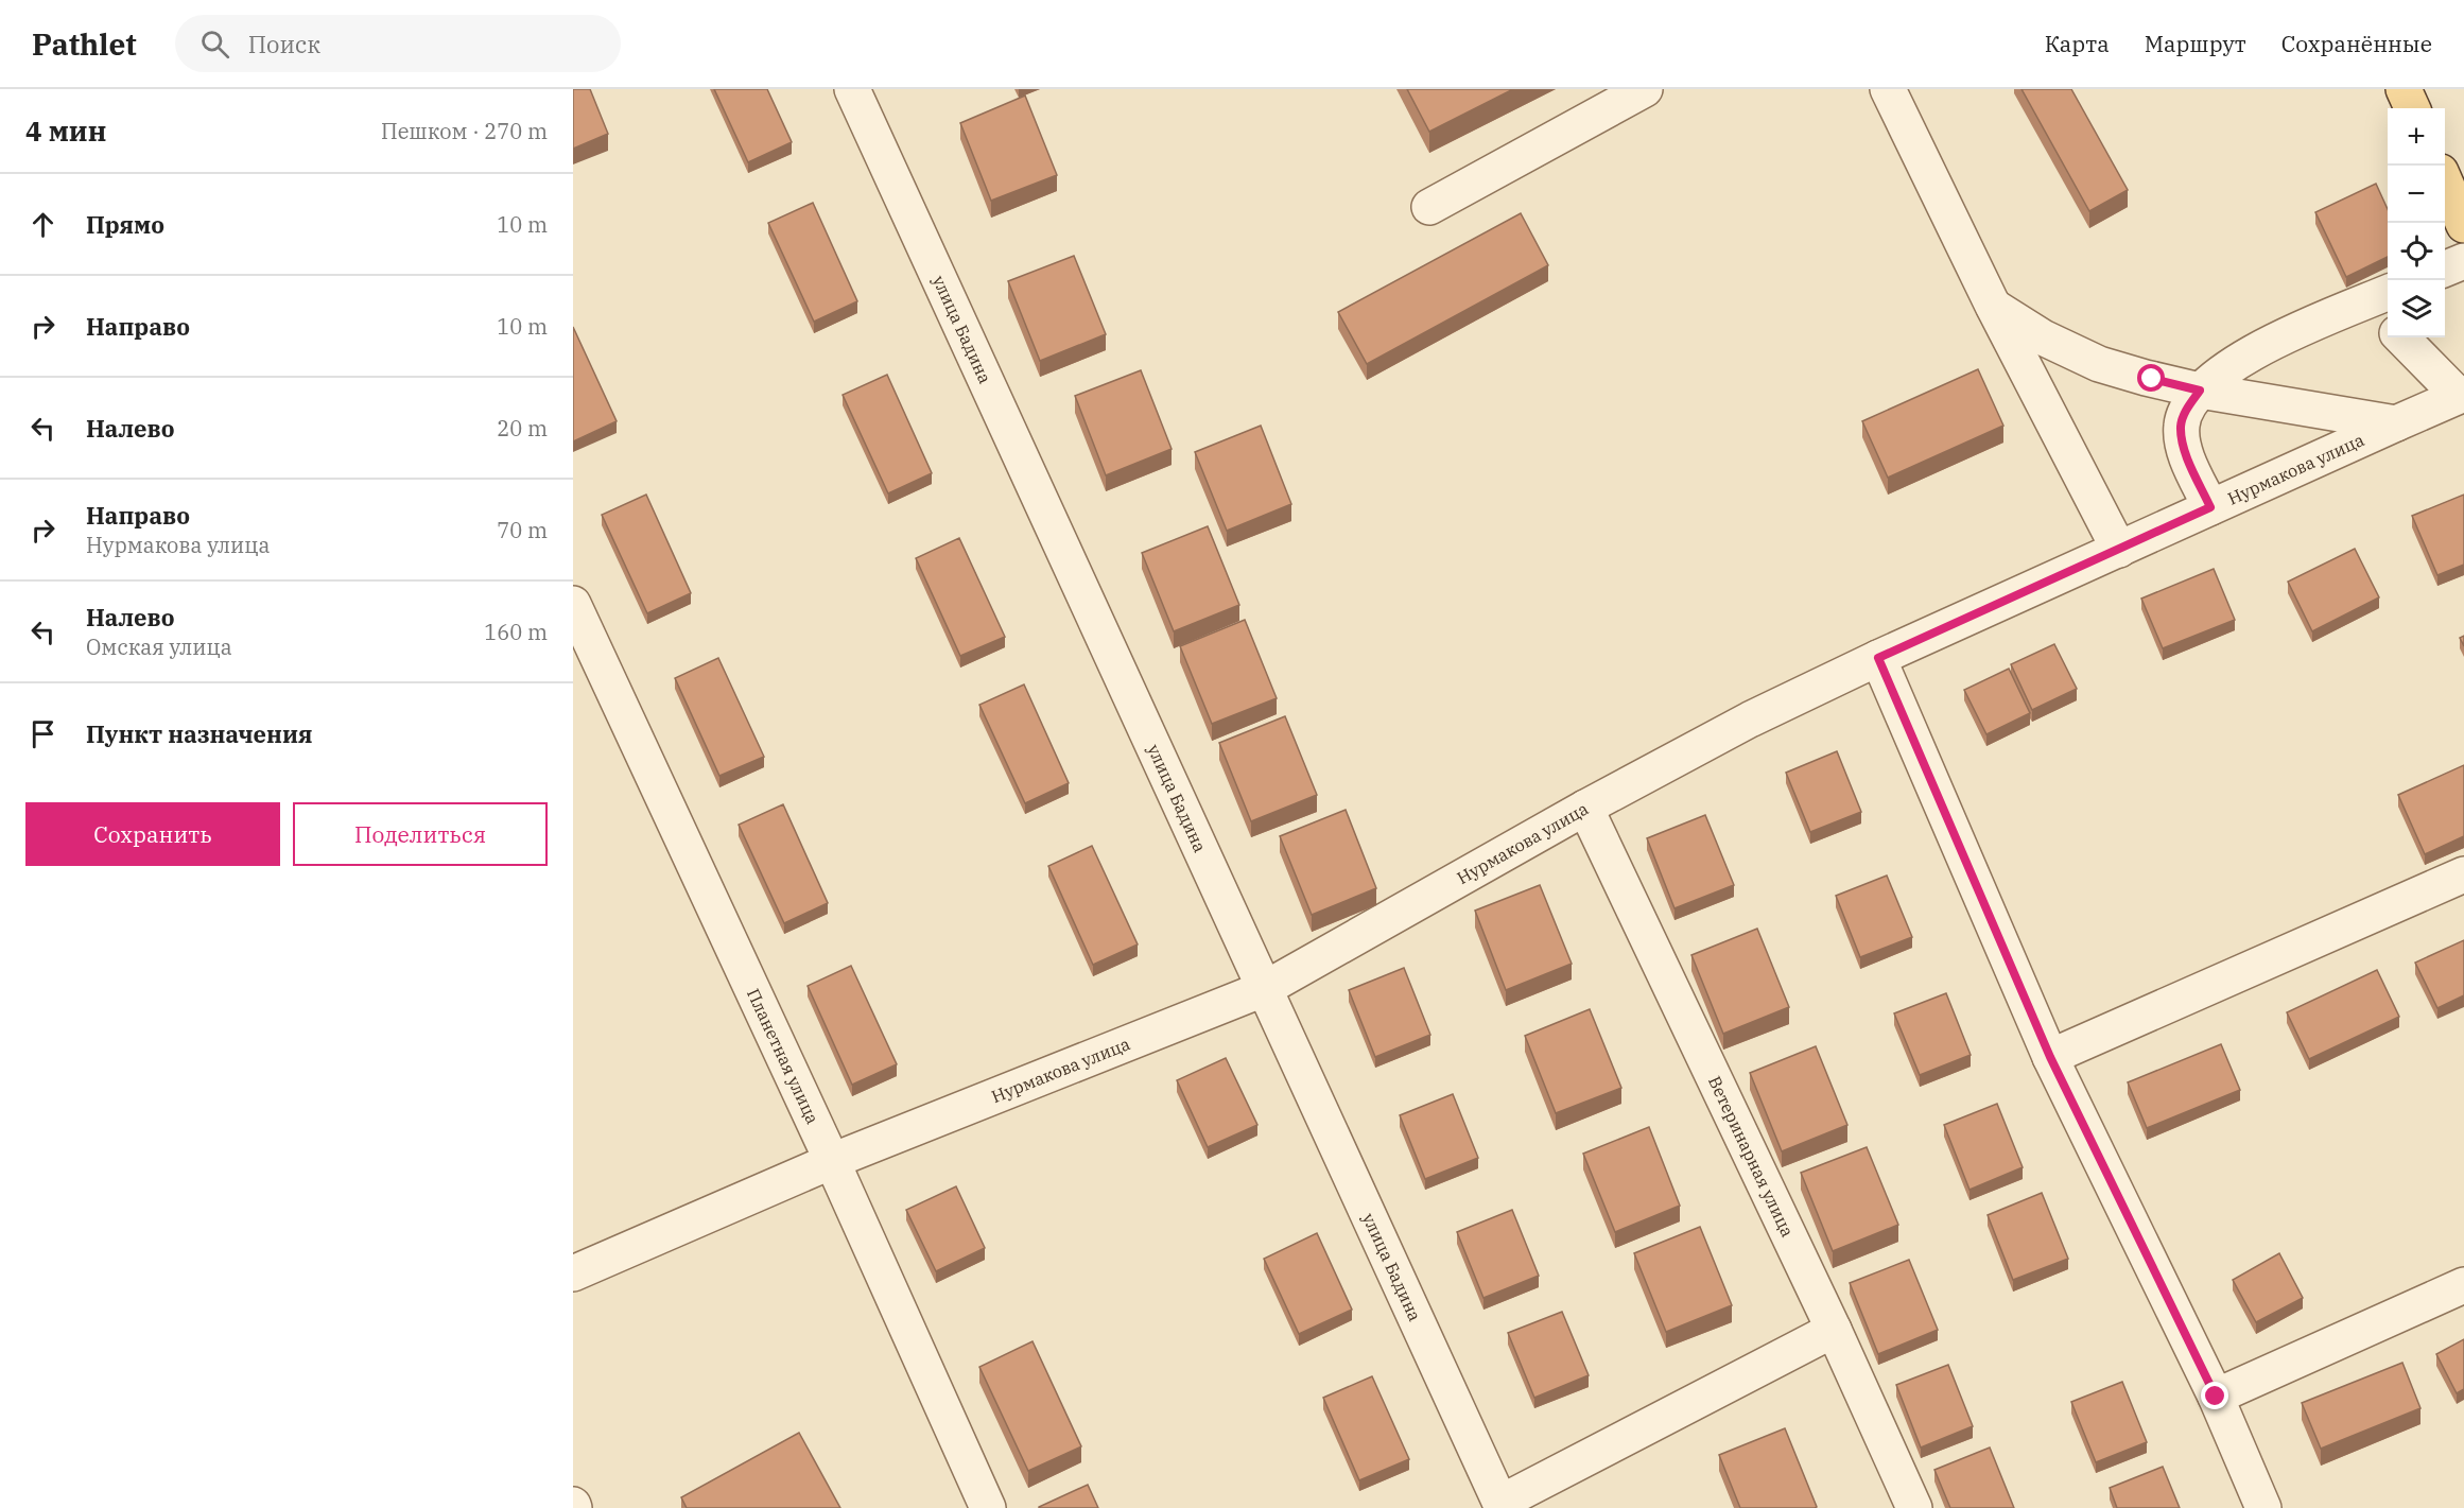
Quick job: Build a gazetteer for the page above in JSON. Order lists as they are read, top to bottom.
{
  "streets": {
    "street": [
      "улица Бадина",
      "Нурмакова улица",
      "Планетная улица",
      "Ветеринарная улица"
    ]
  },
  "crossings": [
    ["улица Бадина", "Нурмакова улица"],
    ["Нурмакова улица", "Планетная улица"],
    ["Нурмакова улица", "Ветеринарная улица"]
  ],
  "page": {
    "header": "Pathlet",
    "search": "Поиск",
    "nav": ["Карта", "Маршрут", "Сохранённые"],
    "heading": ["4 мин", "Пешком · 270 m"],
    "map_buttons": ["+", "−"],
    "list": [
      ["Прямо", "10 m"],
      ["Направо", "10 m"],
      ["Налево", "20 m"],
      ["Направо", "Нурмакова улица", "70 m"],
      ["Налево", "Омская улица", "160 m"],
      "Пункт назначения"
    ],
    "buttons": ["Сохранить", "Поделиться"]
  }
}
